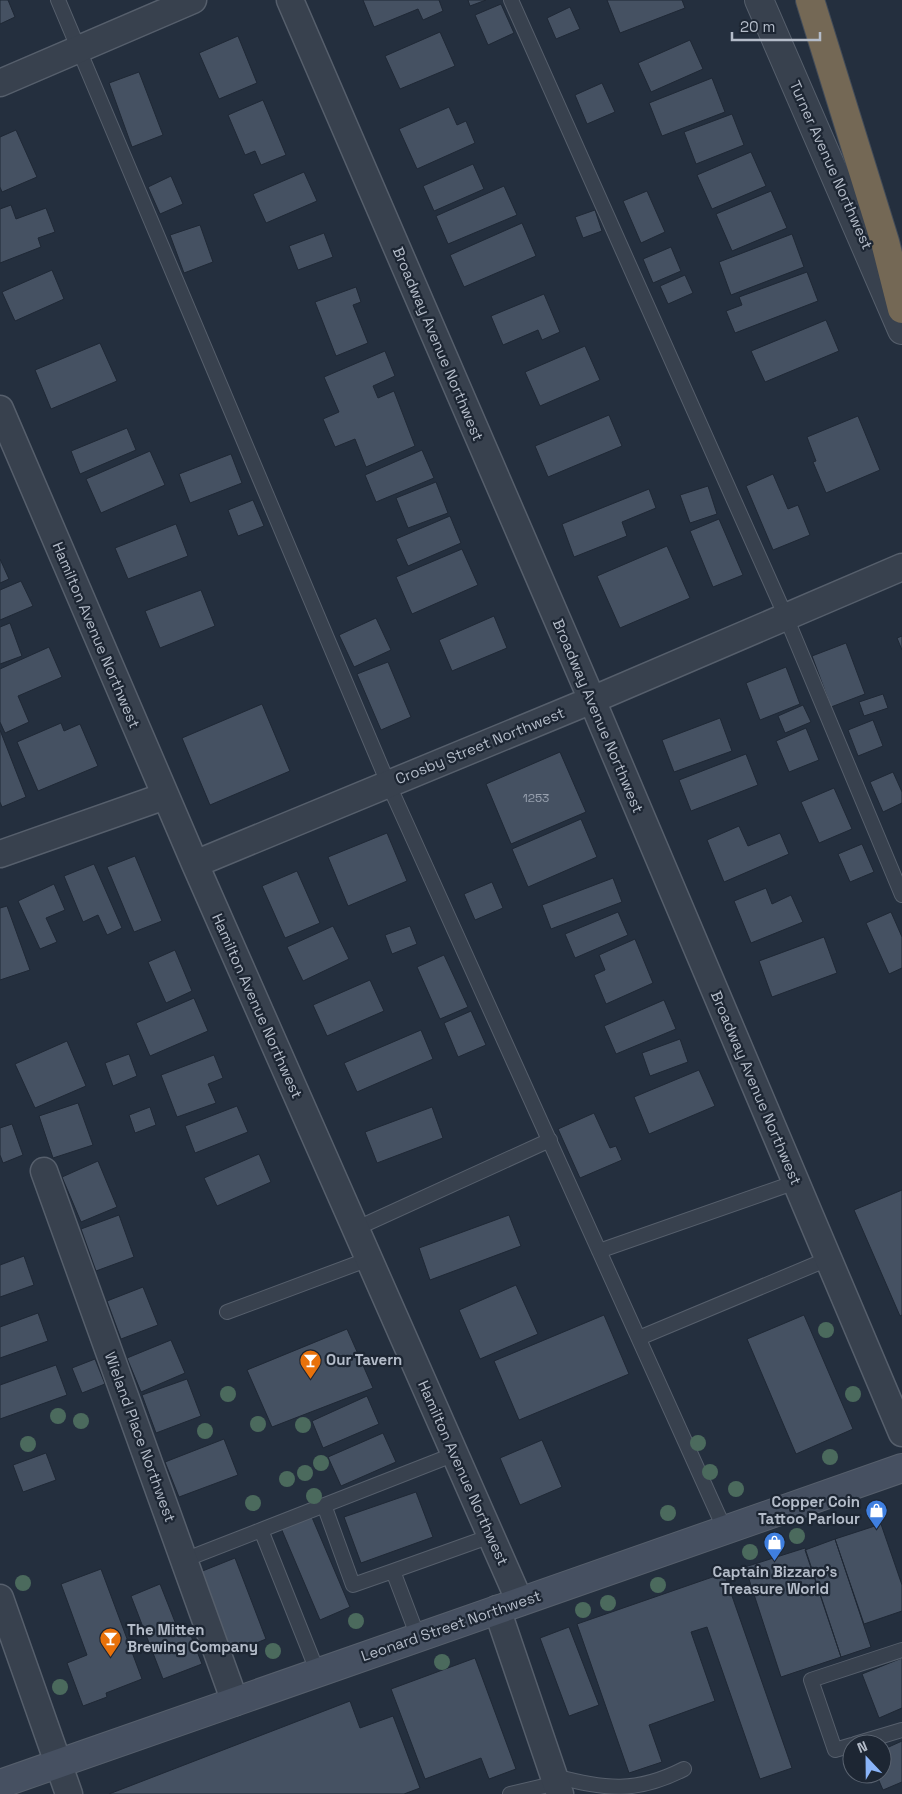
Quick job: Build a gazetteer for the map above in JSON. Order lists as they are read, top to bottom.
{
  "streets": {
    "main road": ["Leonard Street Northwest"],
    "street": [
      "Turner Avenue Northwest",
      "Broadway Avenue Northwest",
      "Hamilton Avenue Northwest",
      "Crosby Street Northwest",
      "Wieland Place Northwest"
    ]
  },
  "crossings": [
    ["Broadway Avenue Northwest", "Crosby Street Northwest"],
    ["Hamilton Avenue Northwest", "Crosby Street Northwest"],
    ["Hamilton Avenue Northwest", "Leonard Street Northwest"],
    ["Wieland Place Northwest", "Leonard Street Northwest"]
  ],
  "places": {
    "bar": ["Our Tavern", "The Mitten Brewing Company"],
    "shop": ["Copper Coin Tattoo Parlour", "Captain Bizzaro's Treasure World"]
  },
  "house_numbers": ["1253"],
  "scale_bar": "20 m",
  "north": "top"
}
